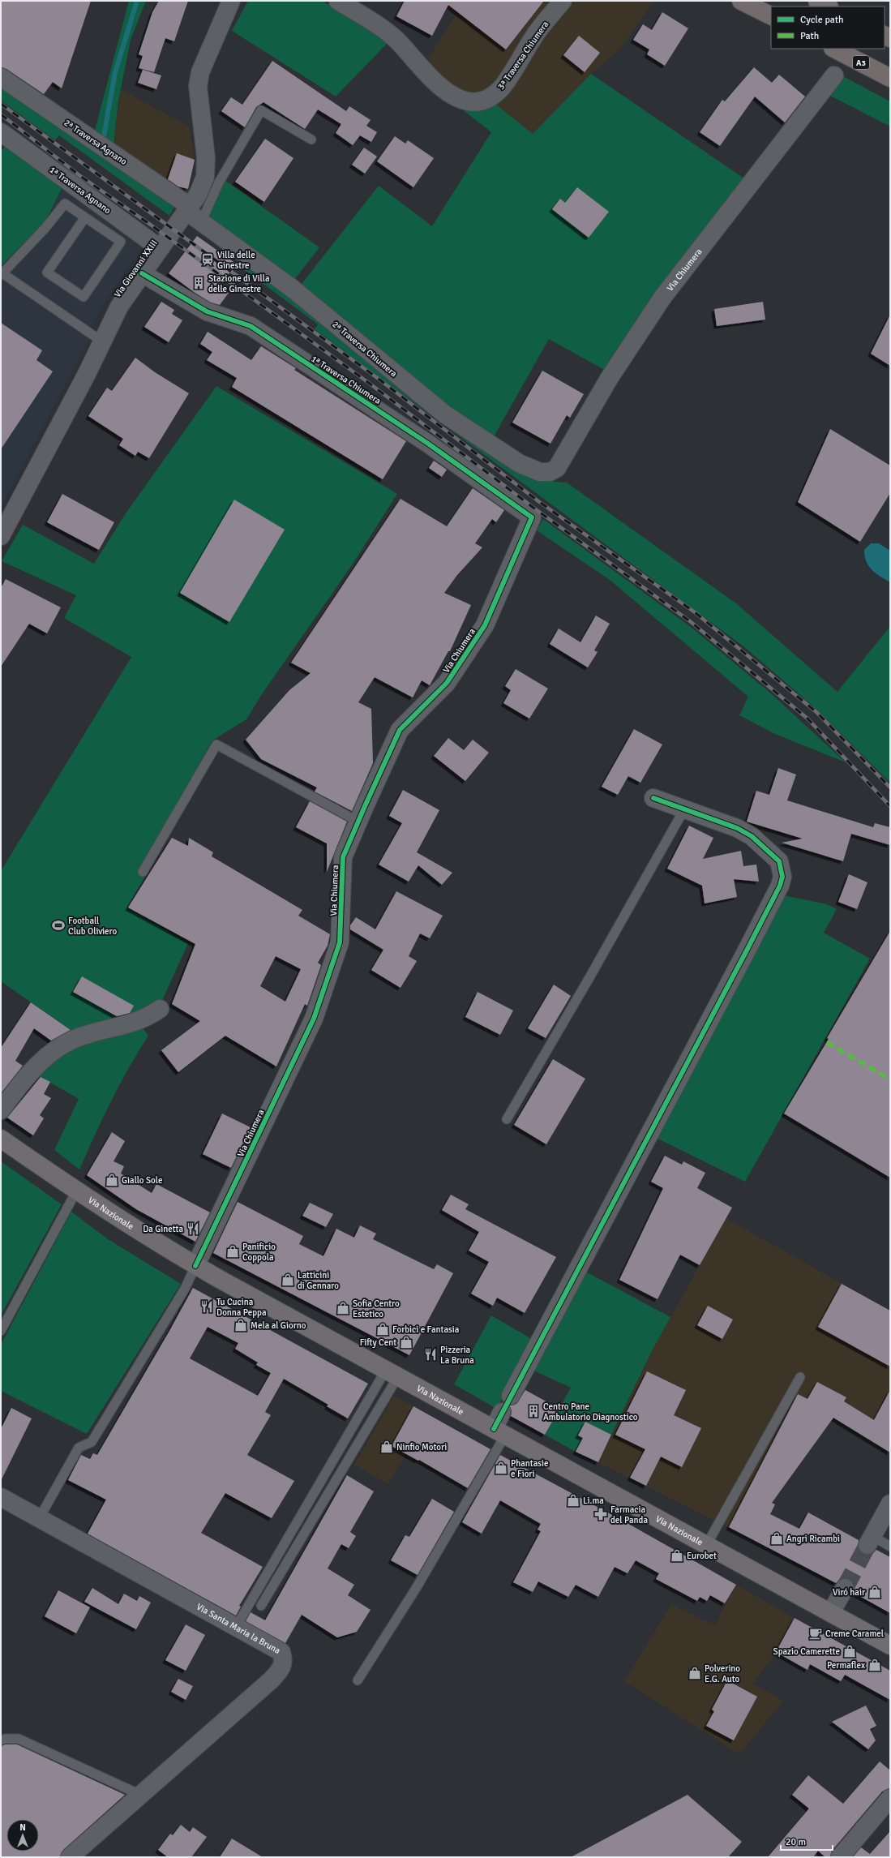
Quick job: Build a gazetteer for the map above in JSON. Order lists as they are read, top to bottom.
{
  "streets": {
    "highway": ["A3"],
    "main road": ["Via Nazionale"],
    "street": [
      "3ª Traversa Chiumera",
      "2ª Traversa Agnano",
      "1ª Traversa Agnano",
      "Via Giovanni XXIII",
      "Via Chiumera",
      "2ª Traversa Chiumera",
      "1ª Traversa Chiumera",
      "Via Santa Maria la Bruna"
    ]
  },
  "crossings": [
    ["2ª Traversa Agnano", "Via Giovanni XXIII"],
    ["2ª Traversa Agnano", "2ª Traversa Chiumera"],
    ["1ª Traversa Agnano", "Via Giovanni XXIII"],
    ["Via Giovanni XXIII", "2ª Traversa Chiumera"],
    ["Via Giovanni XXIII", "1ª Traversa Chiumera"],
    ["Via Chiumera", "2ª Traversa Chiumera"],
    ["Via Chiumera", "1ª Traversa Chiumera"],
    ["Via Chiumera", "Via Nazionale"]
  ],
  "places": {
    "station": ["Villa delle Ginestre"],
    "building": ["Stazione di Villa delle Ginestre", "Centro Pane Ambulatorio Diagnostico"],
    "sports": ["Football Club Oliviero"],
    "shop": [
      "Giallo Sole",
      "Panificio Coppola",
      "Latticini di Gennaro",
      "Sofia Centro Estetico",
      "Mela al Giorno",
      "Forbici e Fantasia",
      "Fifty Cent",
      "Ninfio Motori",
      "Phantasie e Fiori",
      "Li.ma",
      "Angri Ricambi",
      "Eurobet",
      "Viró hair",
      "Spazio Camerette",
      "Permaflex",
      "Polverino E.G. Auto"
    ],
    "restaurant": ["Da Ginetta", "Tu Cucina Donna Peppa", "Pizzeria La Bruna"],
    "pharmacy": ["Farmacia del Panda"],
    "cafe": ["Creme Caramel"]
  },
  "legend": ["Cycle path", "Path"],
  "scale_bar": "20 m",
  "north": "top"
}
